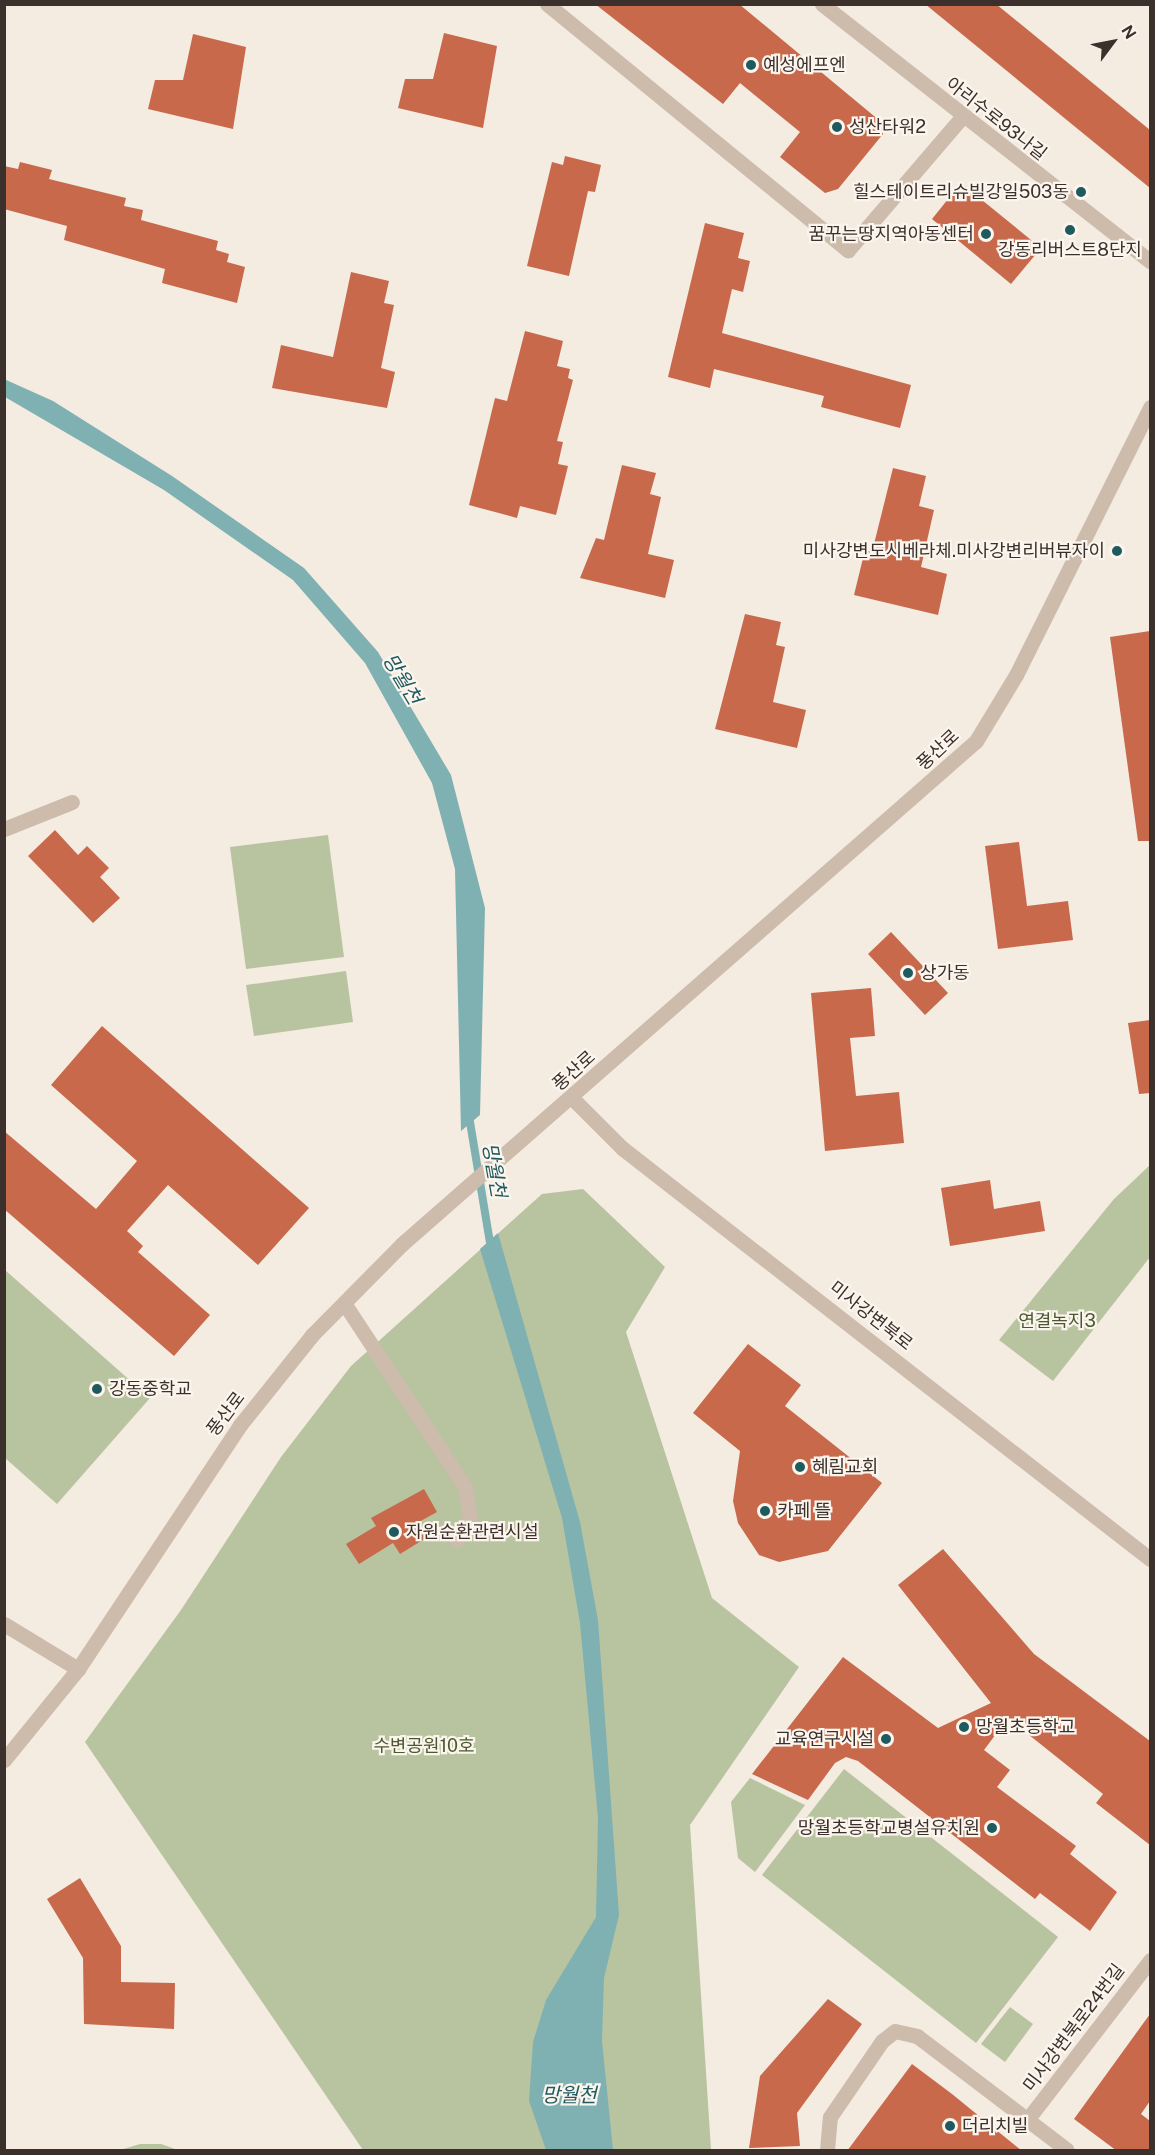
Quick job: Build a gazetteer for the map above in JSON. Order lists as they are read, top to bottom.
{
  "streets": {
    "street": [
      "아리수로93나길",
      "풍산로",
      "미사강변북로",
      "미사강변북로24번길"
    ]
  },
  "crossings": [
    ["풍산로", "미사강변북로"]
  ],
  "water": ["망월천"],
  "parks": ["연결녹지3", "수변공원10호"],
  "places": [
    "예성에프엔",
    "성산타워2",
    "힐스테이트리슈빌강일503동",
    "강동리버스트8단지",
    "꿈꾸는땅지역아동센터",
    "미사강변도시베라체.미사강변리버뷰자이",
    "상가동",
    "강동중학교",
    "혜림교회",
    "카페 뜰",
    "자원순환관련시설",
    "망월초등학교",
    "교육연구시설",
    "망월초등학교병설유치원",
    "더리치빌"
  ],
  "north": "top right"
}
